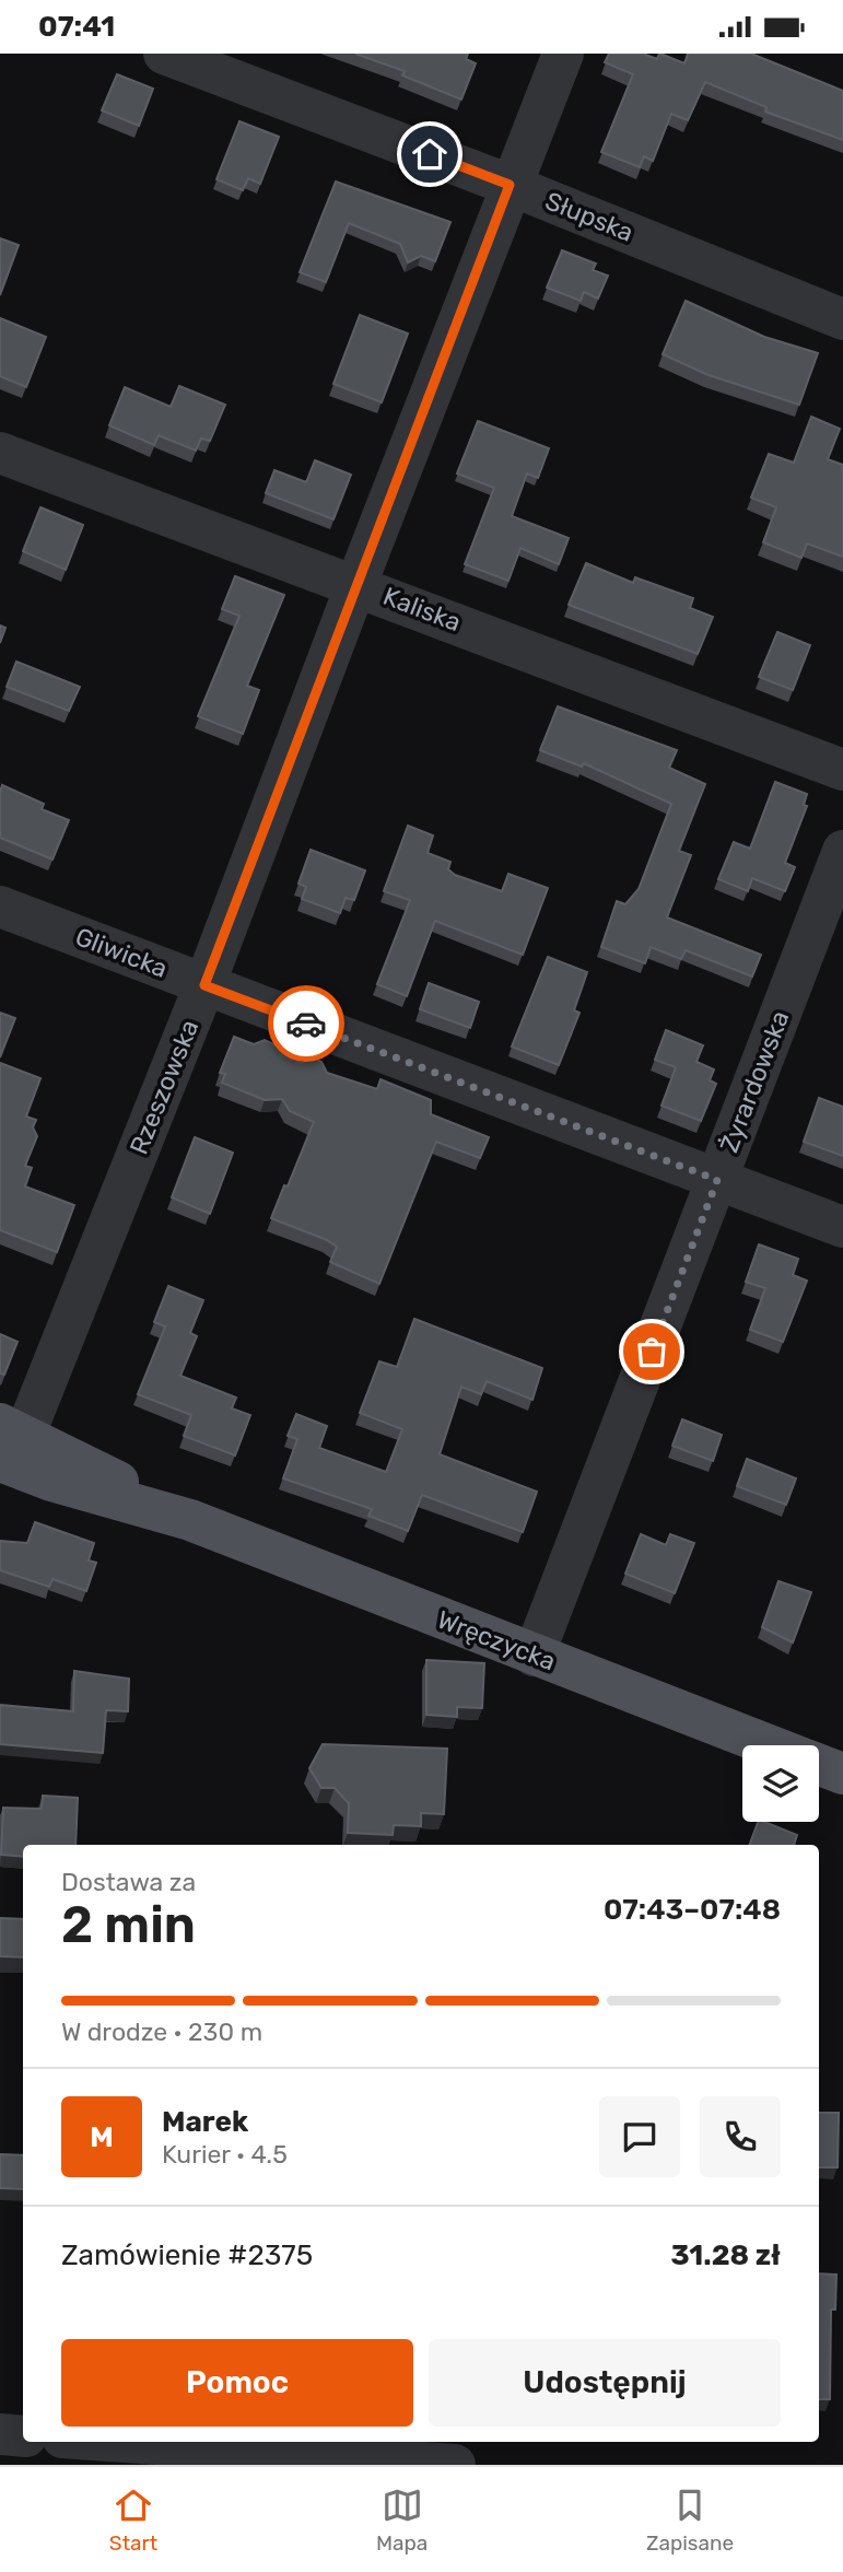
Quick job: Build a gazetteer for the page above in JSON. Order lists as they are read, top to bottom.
{
  "streets": {
    "main road": ["Wręczycka"],
    "street": [
      "Słupska",
      "Kaliska",
      "Gliwicka",
      "Żyrardowska",
      "Rzeszowska"
    ]
  },
  "crossings": [
    ["Słupska", "Rzeszowska"],
    ["Kaliska", "Rzeszowska"],
    ["Gliwicka", "Żyrardowska"],
    ["Gliwicka", "Rzeszowska"],
    ["Żyrardowska", "Wręczycka"],
    ["Rzeszowska", "Wręczycka"]
  ],
  "page": {
    "status": "07:41",
    "heading": ["2 min", "Dostawa za", "07:43–07:48"],
    "panel": [
      "Marek",
      "Kurier · 4.5",
      "Zamówienie #2375",
      "31.28 zł"
    ],
    "bar": "W drodze · 230 m",
    "round": "M",
    "buttons": ["Pomoc", "Udostępnij"],
    "tabs": ["Start", "Mapa", "Zapisane"]
  }
}
